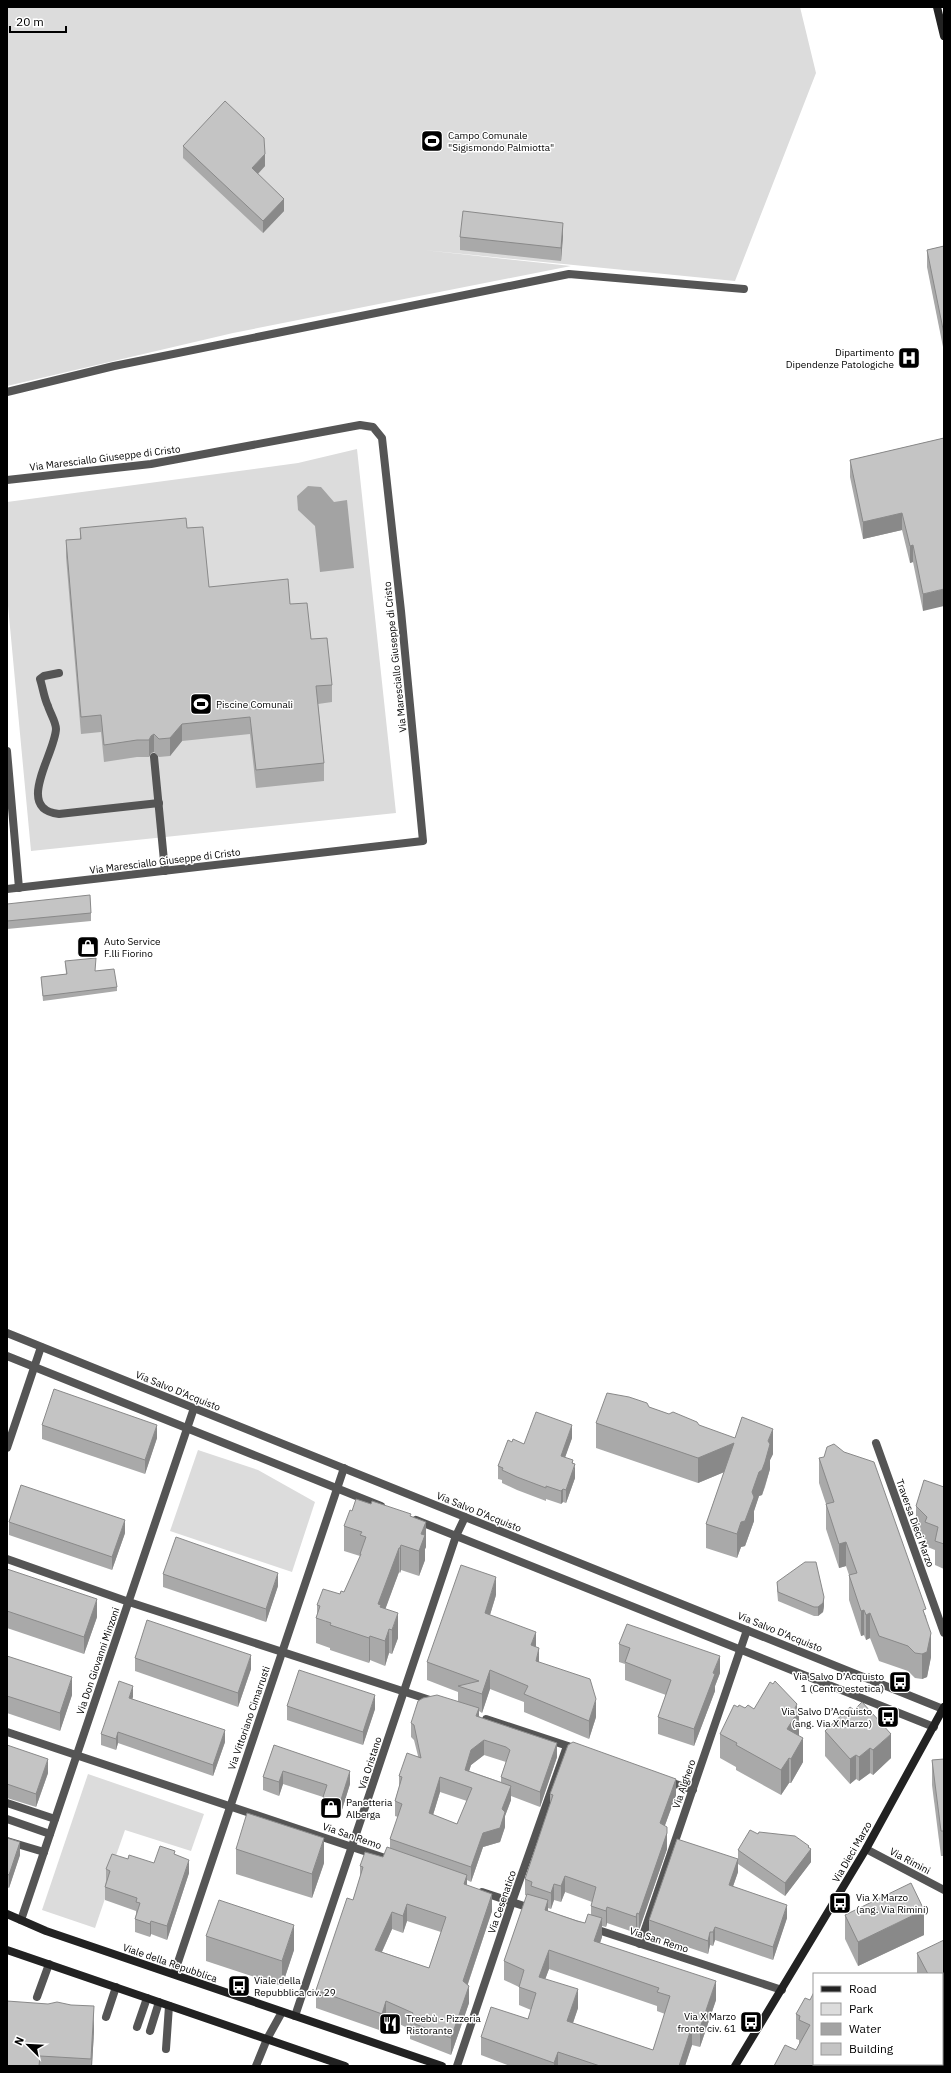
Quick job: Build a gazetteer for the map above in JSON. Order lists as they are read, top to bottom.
{
  "streets": {
    "main road": ["Via Dieci Marzo", "Viale della Repubblica"],
    "street": [
      "Via Maresciallo Giuseppe di Cristo",
      "Via Salvo D'Acquisto",
      "Traversa Dieci Marzo",
      "Via Don Giovanni Minzoni",
      "Via Vittoriano Cimarrusti",
      "Via Oristano",
      "Via Alghero",
      "Via San Remo",
      "Via Rimini",
      "Via Cesenatico"
    ]
  },
  "crossings": [
    ["Via Salvo D'Acquisto", "Via Don Giovanni Minzoni"],
    ["Via Salvo D'Acquisto", "Via Vittoriano Cimarrusti"],
    ["Via Salvo D'Acquisto", "Via Oristano"],
    ["Via Salvo D'Acquisto", "Via Alghero"],
    ["Via Salvo D'Acquisto", "Via Dieci Marzo"],
    ["Via Don Giovanni Minzoni", "Via San Remo"],
    ["Via Don Giovanni Minzoni", "Viale della Repubblica"],
    ["Via Vittoriano Cimarrusti", "Via San Remo"],
    ["Via Vittoriano Cimarrusti", "Viale della Repubblica"],
    ["Via Oristano", "Via San Remo"],
    ["Via Oristano", "Viale della Repubblica"],
    ["Via Alghero", "Via San Remo"],
    ["Via San Remo", "Via Dieci Marzo"],
    ["Via Dieci Marzo", "Via Rimini"]
  ],
  "places": {
    "sports": ["Campo Comunale \"Sigismondo Palmiotta\"", "Piscine Comunali"],
    "hospital": ["Dipartimento Dipendenze Patologiche"],
    "shop": ["Auto Service F.lli Fiorino", "Panetteria Alberga"],
    "bus stop": [
      "Via Salvo D’Acquisto 1 (Centro estetica)",
      "Via Salvo D’Acquisto (ang. Via X Marzo)",
      "Via X Marzo (ang. Via Rimini)",
      "Viale della Repubblica civ. 29",
      "Via X Marzo fronte civ. 61"
    ],
    "restaurant": ["Treebù - Pizzeria Ristorante"]
  },
  "legend": [
    "Road",
    "Park",
    "Water",
    "Building"
  ],
  "scale_bar": "20 m",
  "north": "top left"
}
